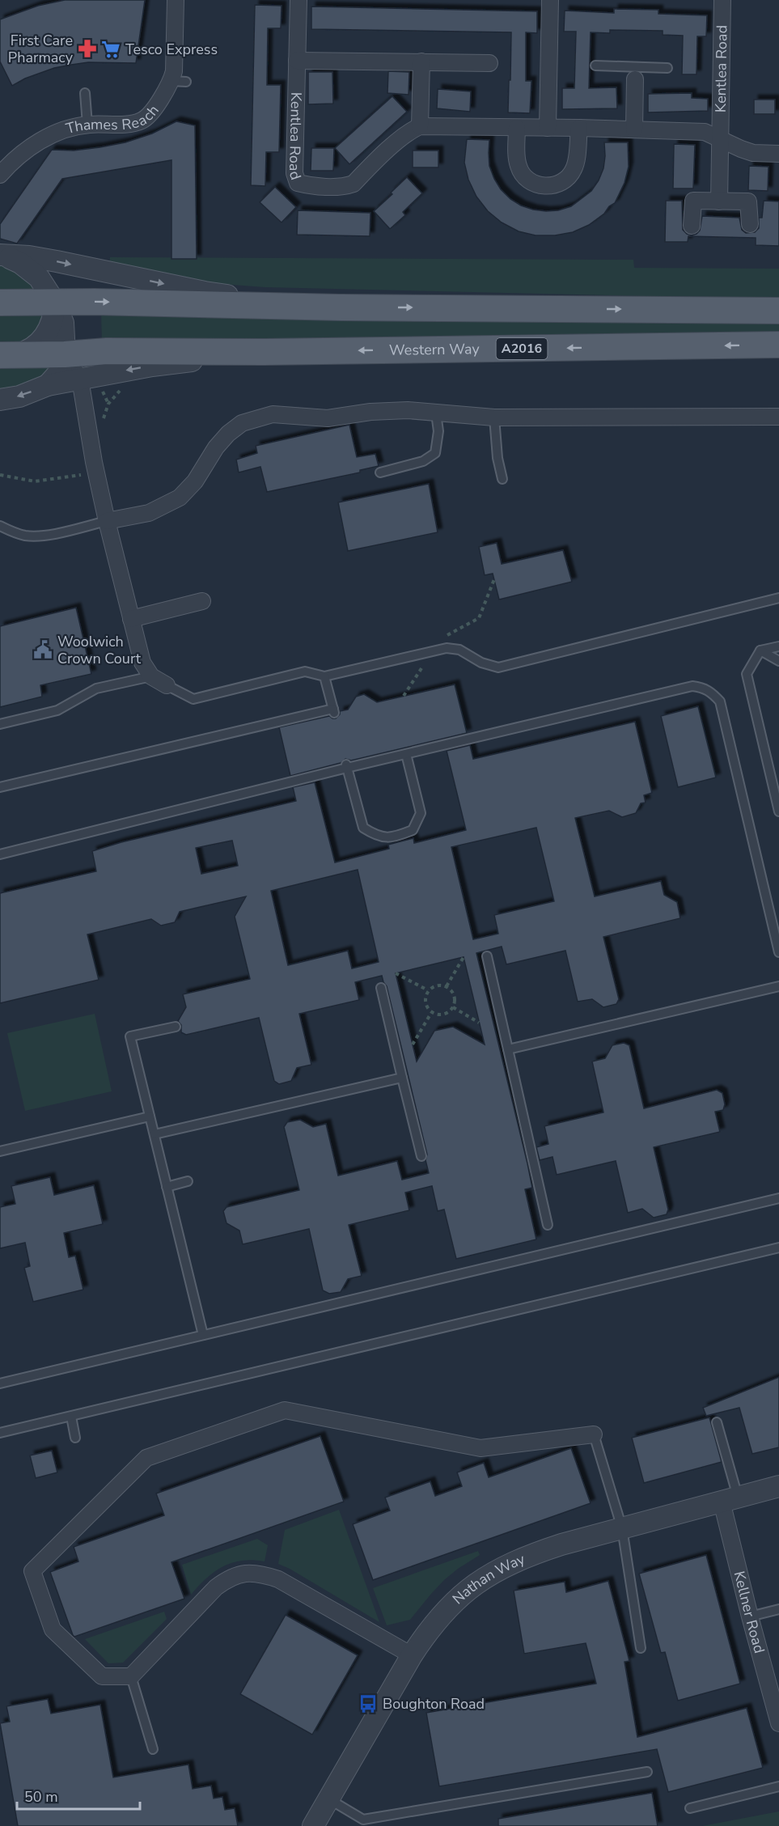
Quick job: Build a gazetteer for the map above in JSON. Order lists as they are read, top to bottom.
{
  "streets": {
    "main road": ["A2016", "Western Way"],
    "street": [
      "Kentlea Road",
      "Thames Reach",
      "Nathan Way",
      "Kellner Road"
    ]
  },
  "crossings": [
    ["Nathan Way", "Kellner Road"]
  ],
  "places": {
    "pharmacy": ["First Care Pharmacy"],
    "supermarket": ["Tesco Express"],
    "public building": ["Woolwich Crown Court"],
    "bus stop": ["Boughton Road"]
  },
  "scale_bar": "50 m"
}
